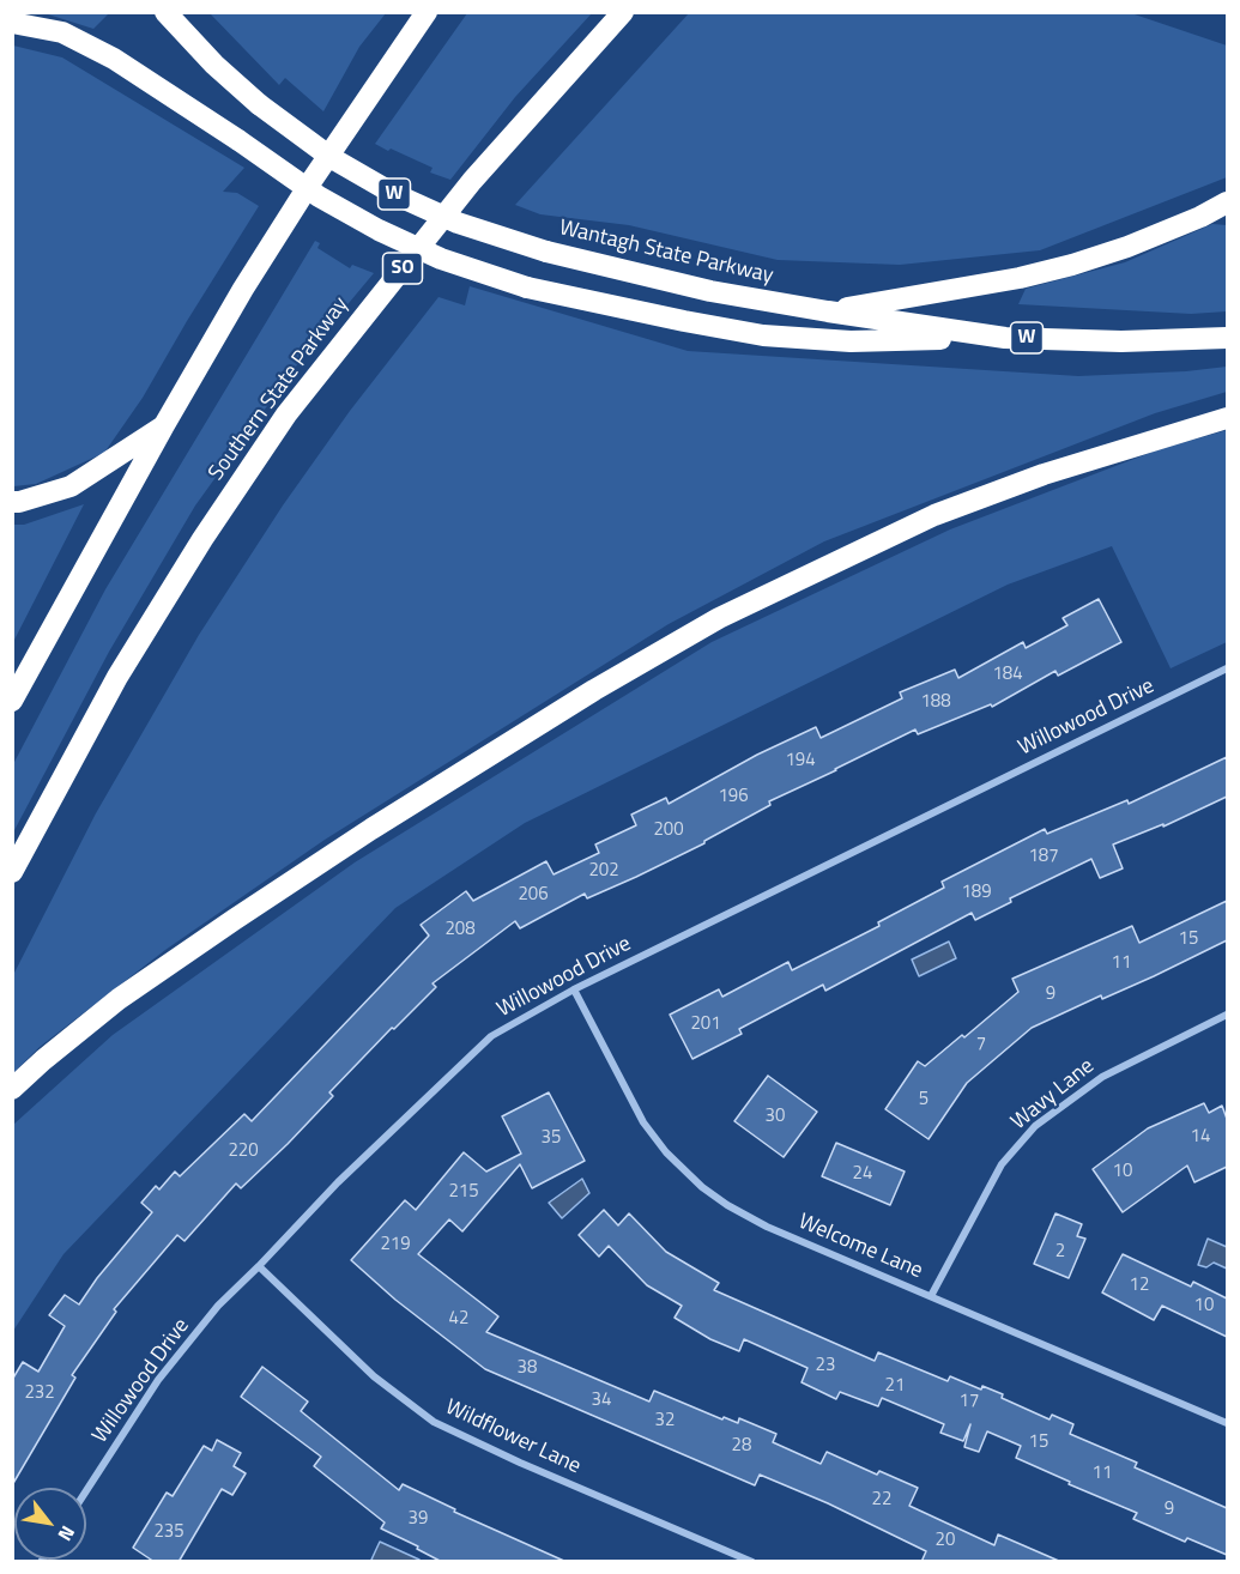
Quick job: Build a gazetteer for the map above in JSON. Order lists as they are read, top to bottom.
{
  "streets": {
    "highway": [
      "W",
      "Wantagh State Parkway",
      "SO",
      "Southern State Parkway"
    ],
    "street": [
      "Willowood Drive",
      "Wavy Lane",
      "Welcome Lane",
      "Wildflower Lane"
    ]
  },
  "crossings": [
    ["Willowood Drive", "Welcome Lane"],
    ["Willowood Drive", "Wildflower Lane"],
    ["Wavy Lane", "Welcome Lane"]
  ],
  "house_numbers": [
    "184",
    "188",
    "194",
    "196",
    "200",
    "187",
    "202",
    "189",
    "206",
    "208",
    "15",
    "11",
    "9",
    "201",
    "7",
    "5",
    "30",
    "14",
    "35",
    "220",
    "10",
    "24",
    "215",
    "219",
    "2",
    "12",
    "10",
    "42",
    "23",
    "38",
    "21",
    "232",
    "34",
    "17",
    "32",
    "15",
    "28",
    "11",
    "22",
    "9",
    "39",
    "235",
    "20"
  ],
  "north": "bottom right"
}
